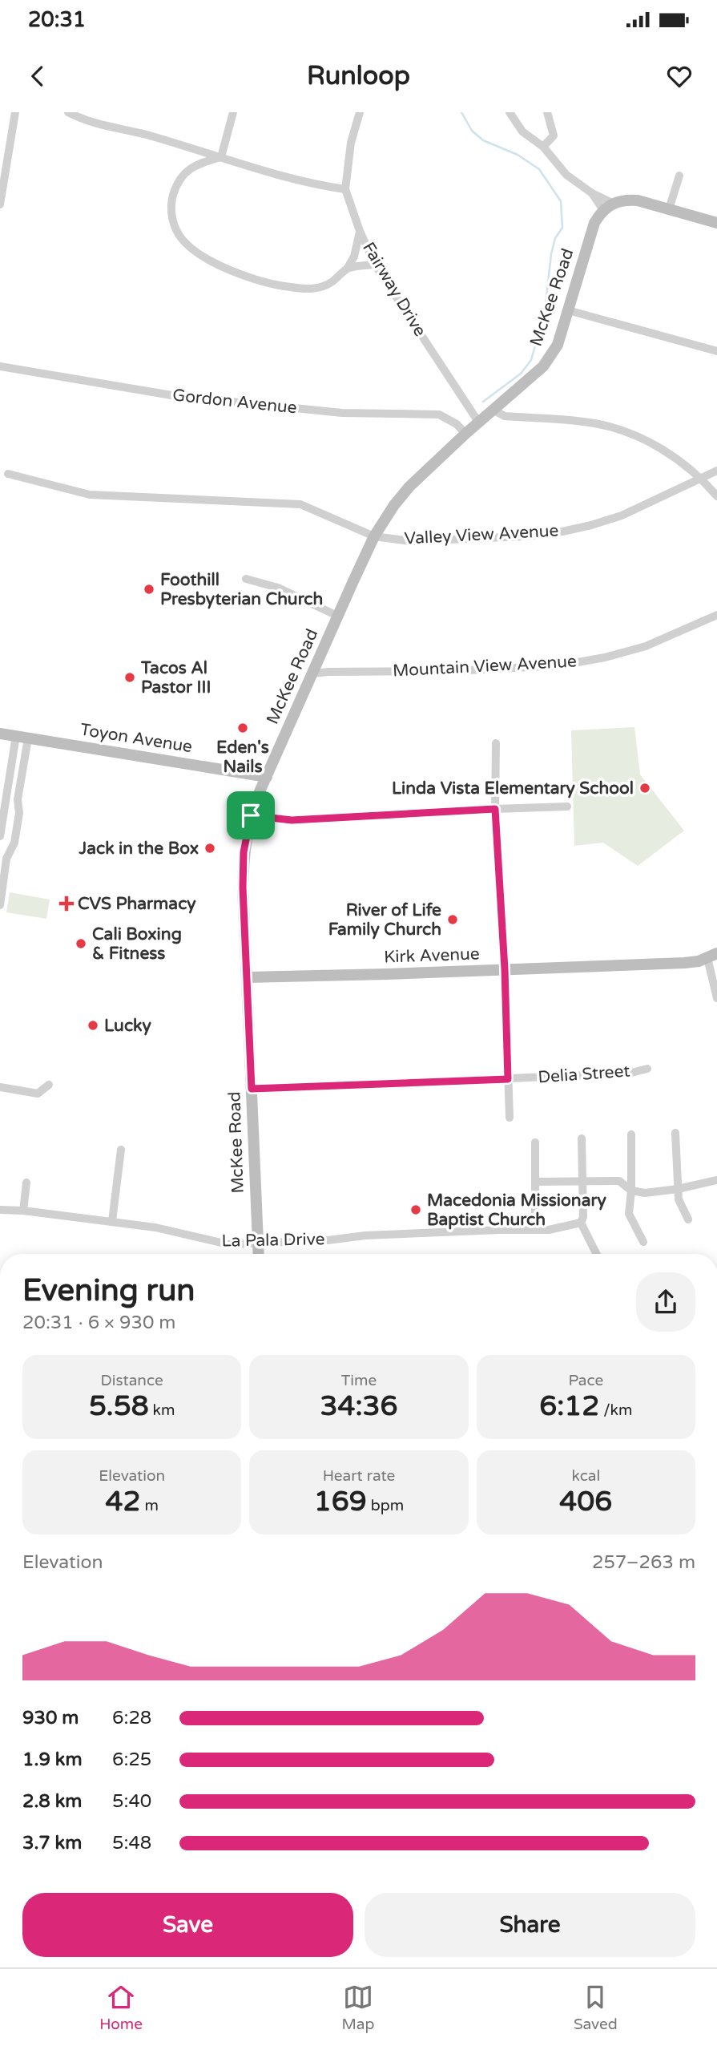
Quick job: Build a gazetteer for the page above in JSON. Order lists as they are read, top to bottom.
{
  "streets": {
    "street": [
      "Fairway Drive",
      "McKee Road",
      "Gordon Avenue",
      "Valley View Avenue",
      "Mountain View Avenue",
      "Toyon Avenue",
      "Kirk Avenue",
      "Delia Street",
      "La Pala Drive"
    ]
  },
  "crossings": [
    ["Fairway Drive", "McKee Road"],
    ["McKee Road", "Gordon Avenue"],
    ["McKee Road", "Valley View Avenue"],
    ["McKee Road", "Mountain View Avenue"],
    ["McKee Road", "Toyon Avenue"],
    ["McKee Road", "Kirk Avenue"],
    ["McKee Road", "Delia Street"],
    ["McKee Road", "La Pala Drive"]
  ],
  "places": {
    "other": [
      "Foothill Presbyterian Church",
      "Tacos Al Pastor III",
      "Eden's Nails",
      "Linda Vista Elementary School",
      "Jack in the Box",
      "River of Life Family Church",
      "Cali Boxing & Fitness",
      "Lucky",
      "Macedonia Missionary Baptist Church"
    ],
    "health": ["CVS Pharmacy"]
  },
  "page": {
    "status": "20:31",
    "header": "Runloop",
    "heading": ["Evening run", "20:31 · 6 × 930 m"],
    "stats": [
      ["Distance", "5.58 km"],
      ["Time", "34:36"],
      ["Pace", "6:12 /km"],
      ["Elevation", "42 m"],
      ["Heart rate", "169 bpm"],
      ["kcal", "406"]
    ],
    "chart": ["Elevation", "257–263 m"],
    "list": [
      {
        "name": "930 m",
        "note": "6:28"
      },
      {
        "name": "1.9 km",
        "note": "6:25"
      },
      {
        "name": "2.8 km",
        "note": "5:40"
      },
      {
        "name": "3.7 km",
        "note": "5:48"
      }
    ],
    "buttons": ["Save", "Share"],
    "tabs": ["Home", "Map", "Saved"]
  }
}
